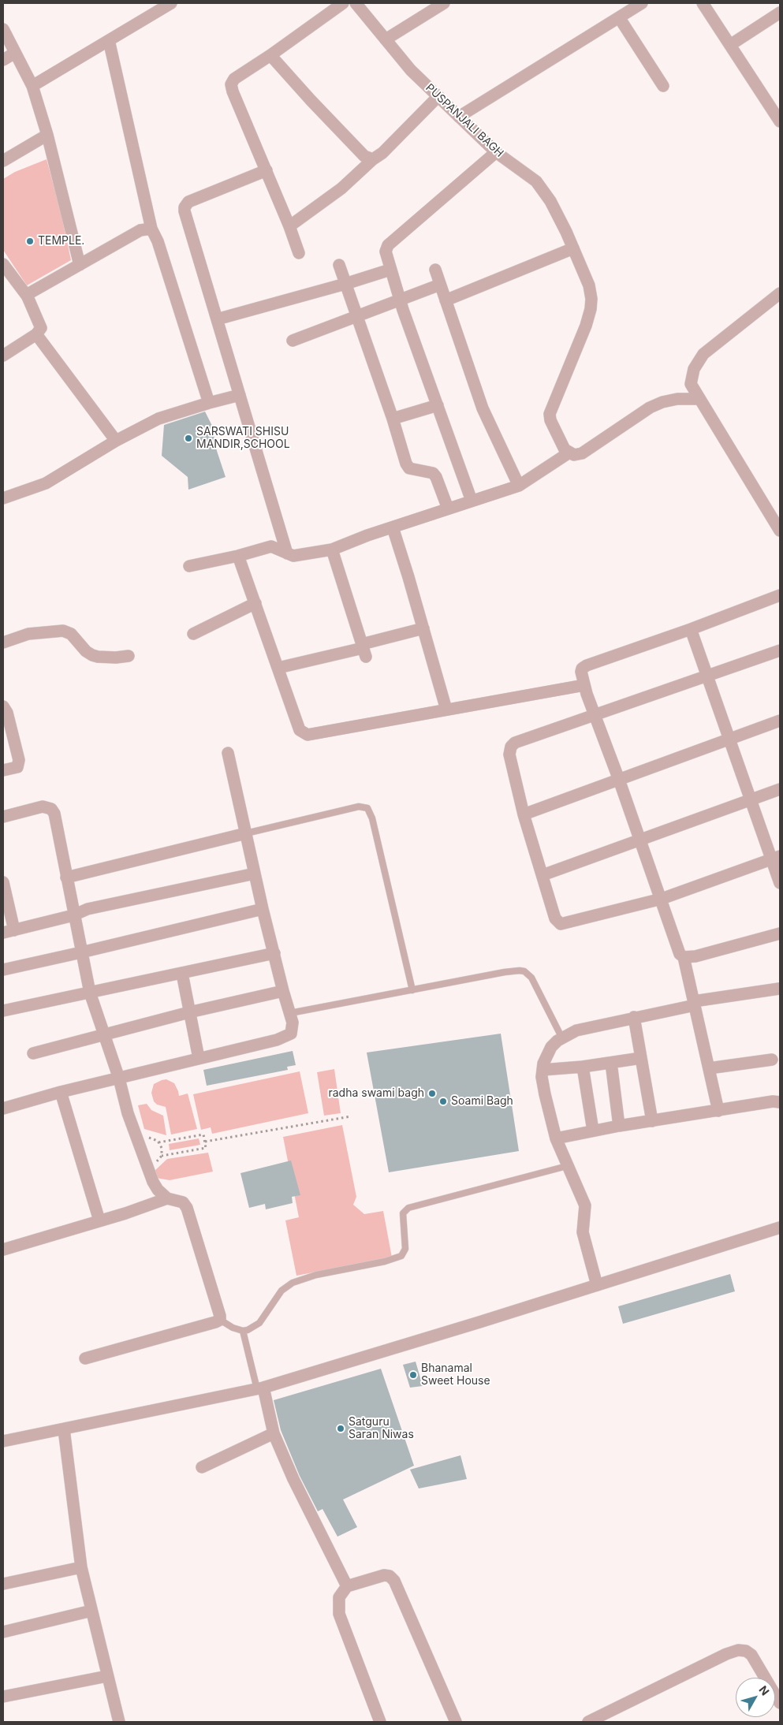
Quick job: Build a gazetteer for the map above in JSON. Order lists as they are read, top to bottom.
{
  "streets": {
    "street": ["PUSPANJALI BAGH"]
  },
  "places": [
    "TEMPLE.",
    "SARSWATI SHISU MANDIR,SCHOOL",
    "radha swami bagh",
    "Soami Bagh",
    "Bhanamal Sweet House",
    "Satguru Saran Niwas"
  ],
  "north": "top right"
}
